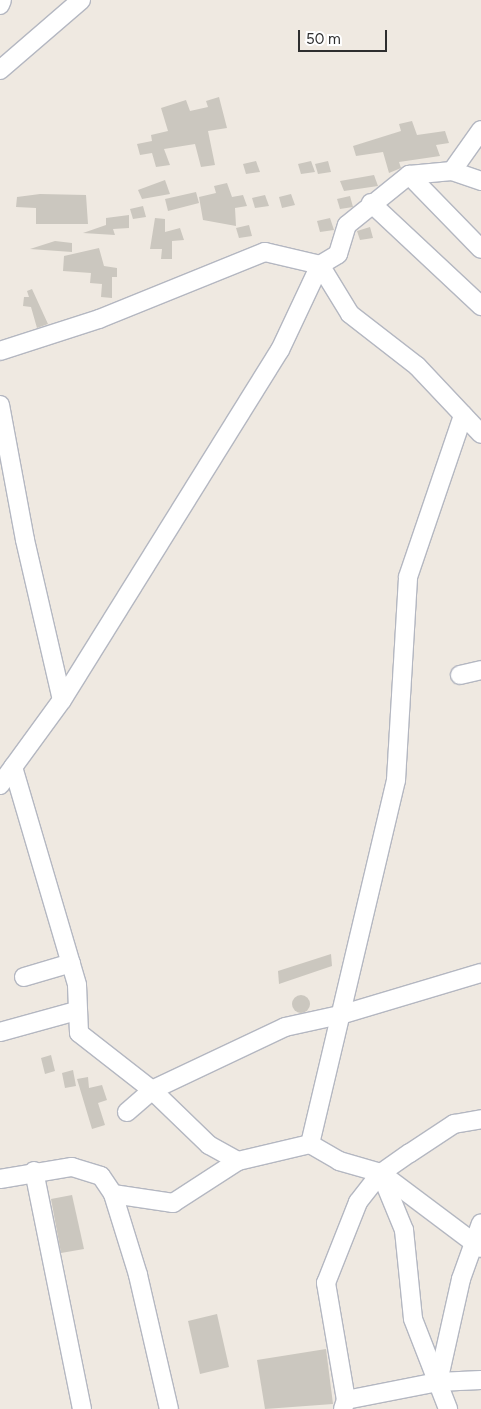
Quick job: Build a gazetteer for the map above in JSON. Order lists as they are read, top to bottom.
{
  "scale_bar": "50 m"
}
